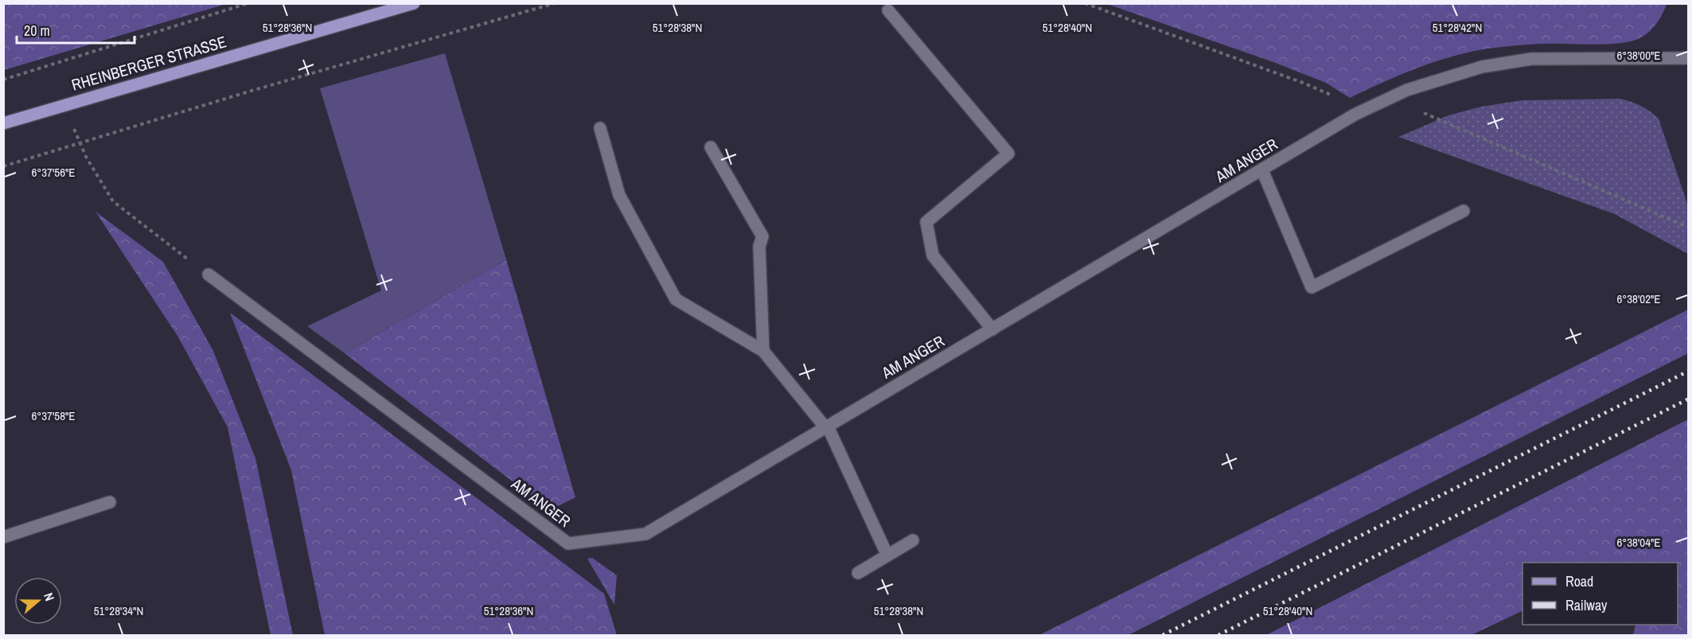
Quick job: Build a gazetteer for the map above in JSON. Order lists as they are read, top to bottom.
{
  "streets": {
    "main road": ["RHEINBERGER STRASSE"],
    "street": ["AM ANGER"]
  },
  "legend": ["Road", "Railway"],
  "scale_bar": "20 m",
  "north": "right",
  "coordinates": [
    "51°28'42\"N",
    "51°28'36\"N",
    "51°28'38\"N",
    "51°28'40\"N",
    "6°38'00\"E",
    "6°37'56\"E",
    "6°38'02\"E",
    "6°37'58\"E",
    "6°38'04\"E",
    "51°28'34\"N"
  ]
}
